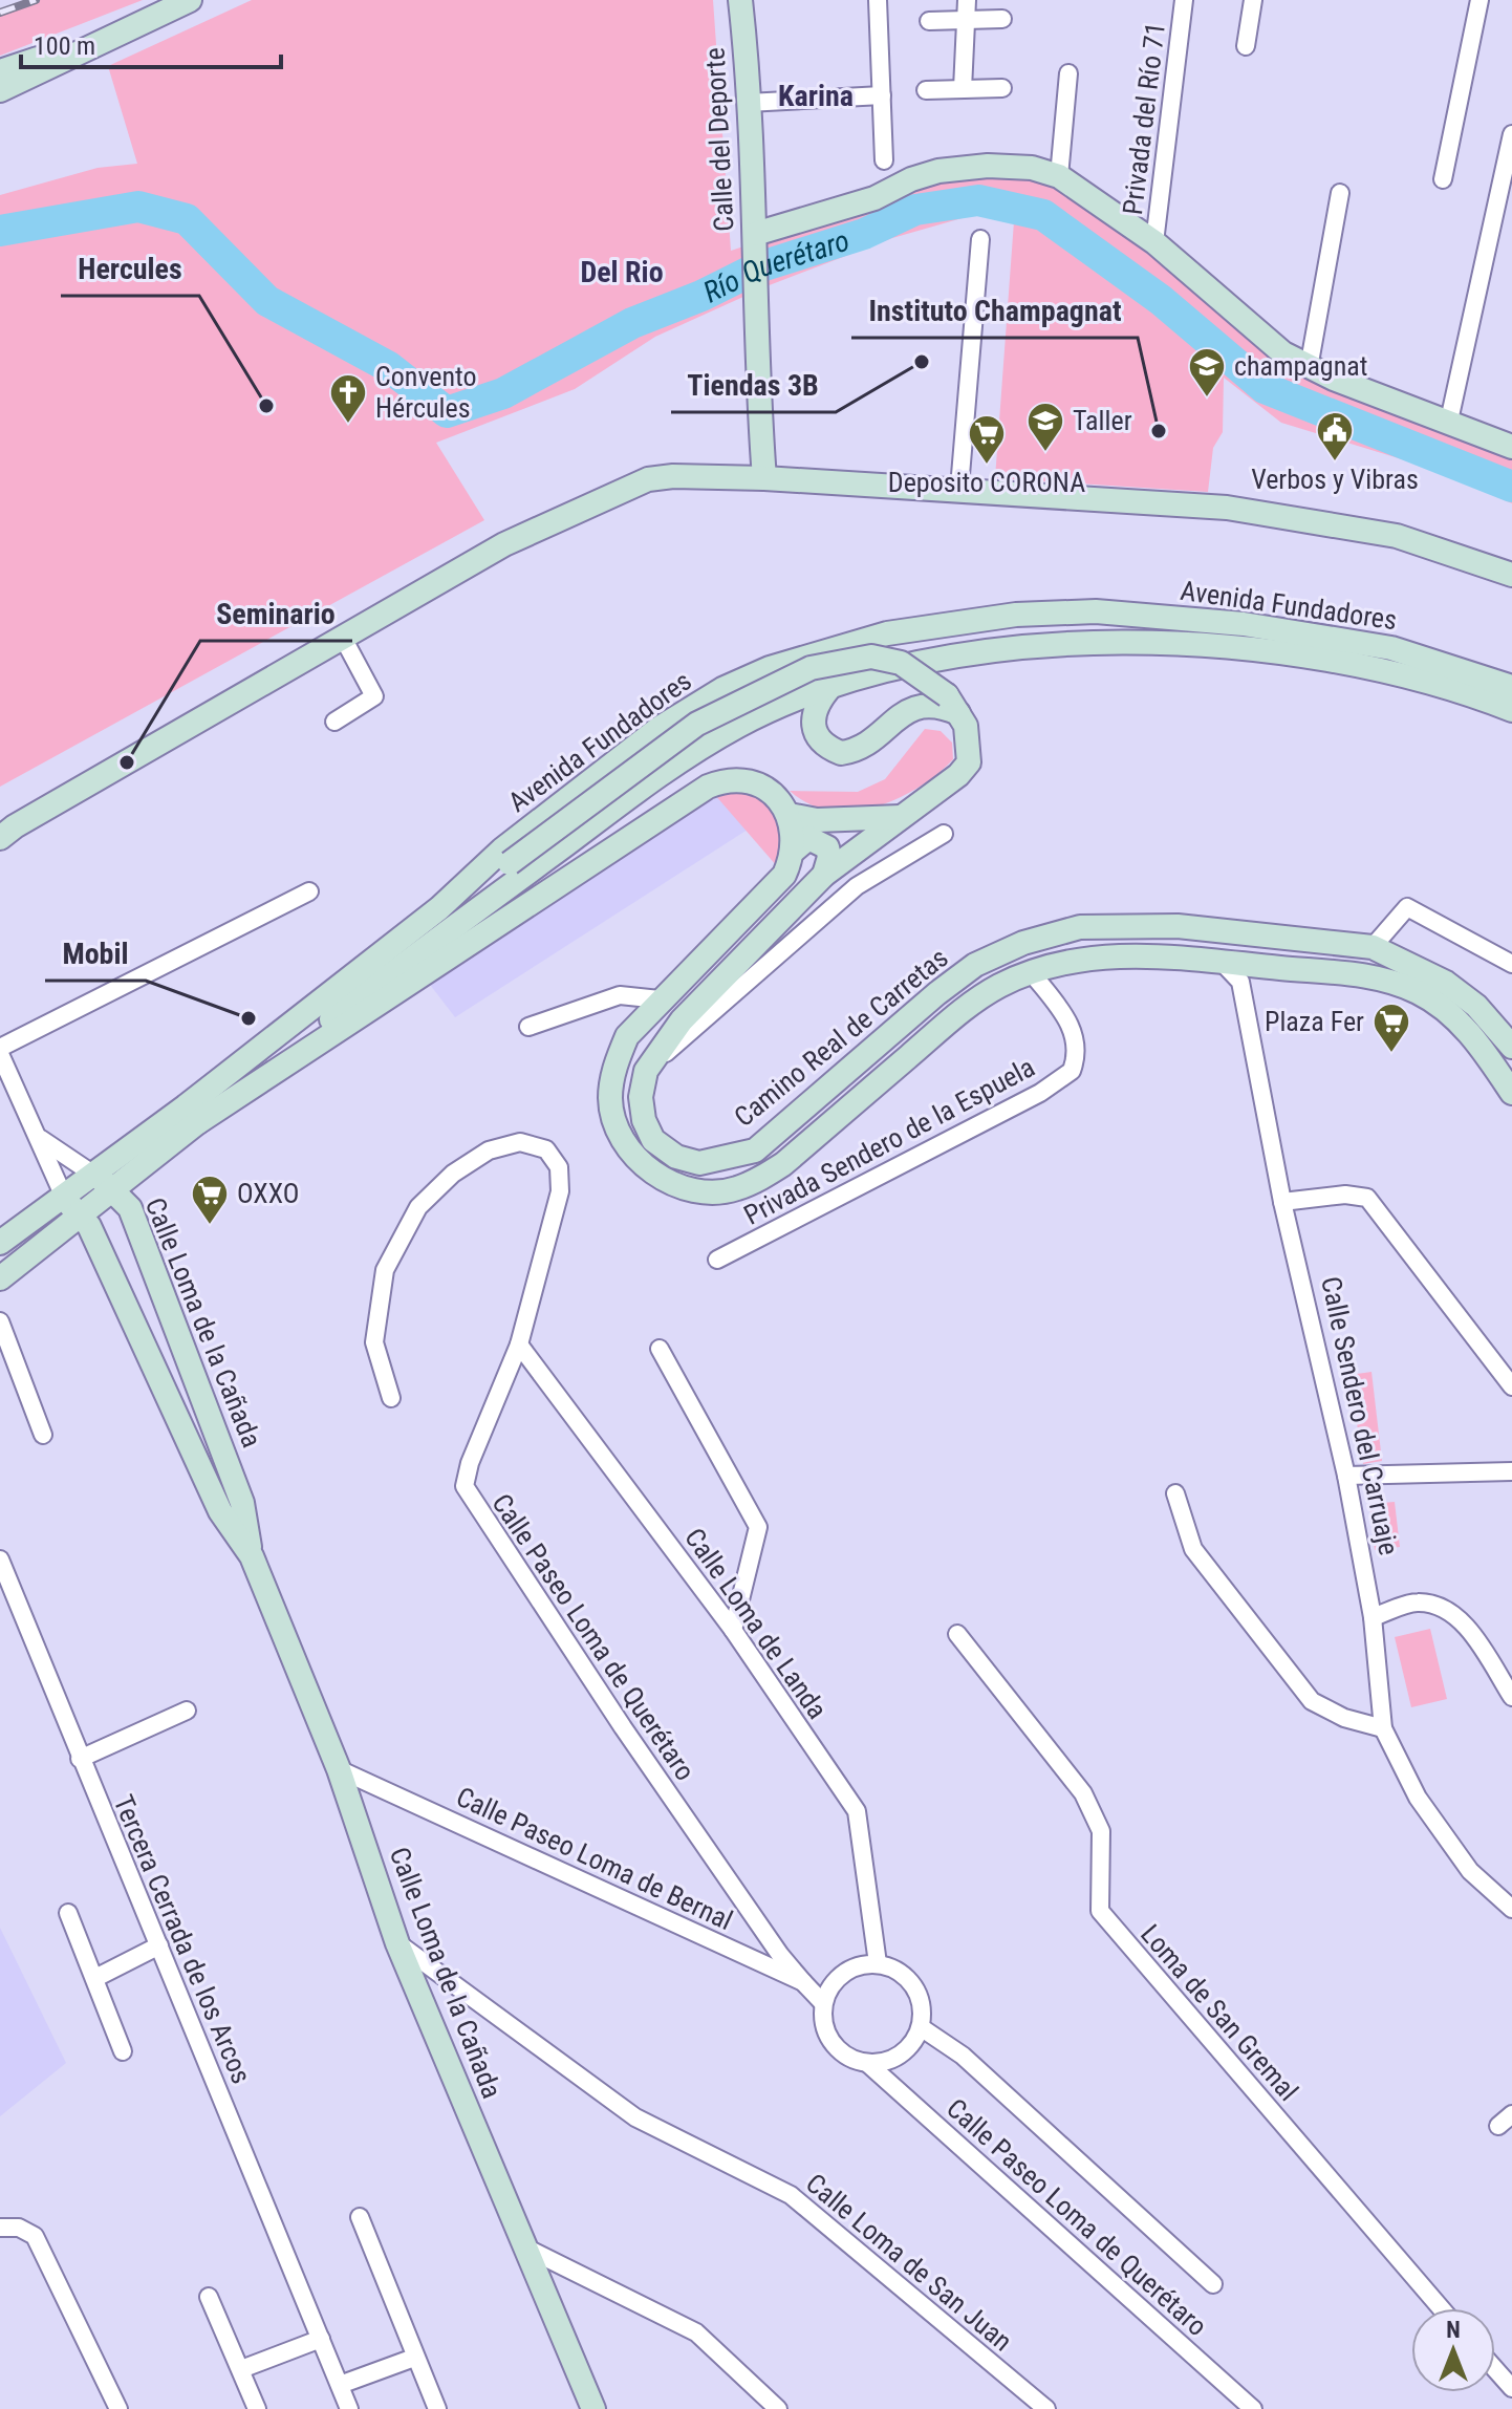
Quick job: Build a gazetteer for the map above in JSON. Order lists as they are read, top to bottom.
{
  "streets": {
    "street": [
      "Privada del Río 71",
      "Calle del Deporte",
      "Avenida Fundadores",
      "Camino Real de Carretas",
      "Privada Sendero de la Espuela",
      "Calle Loma de la Cañada",
      "Calle Sendero del Carruaje",
      "Calle Loma de Landa",
      "Calle Paseo Loma de Querétaro",
      "Calle Paseo Loma de Bernal",
      "Tercera Cerrada de los Arcos",
      "Loma de San Gremal",
      "Calle Loma de San Juan"
    ]
  },
  "crossings": [
    ["Avenida Fundadores", "Calle Loma de la Cañada"],
    ["Camino Real de Carretas", "Privada Sendero de la Espuela"],
    ["Camino Real de Carretas", "Calle Sendero del Carruaje"],
    ["Calle Loma de la Cañada", "Calle Paseo Loma de Bernal"],
    ["Calle Loma de la Cañada", "Calle Loma de San Juan"],
    ["Calle Loma de Landa", "Calle Paseo Loma de Querétaro"],
    ["Calle Loma de Landa", "Calle Paseo Loma de Bernal"],
    ["Calle Paseo Loma de Querétaro", "Calle Paseo Loma de Bernal"]
  ],
  "districts": ["Karina", "Del Rio"],
  "water": ["Río Querétaro"],
  "places": {
    "other": [
      "Tiendas 3B",
      "Hercules",
      "Instituto Champagnat",
      "Seminario",
      "Mobil"
    ],
    "school or university": ["champagnat", "Taller"],
    "church": ["Convento Hércules"],
    "public building": ["Verbos y Vibras"],
    "supermarket": ["Deposito CORONA", "Plaza Fer", "OXXO"]
  },
  "scale_bar": "100 m",
  "north": "top"
}
